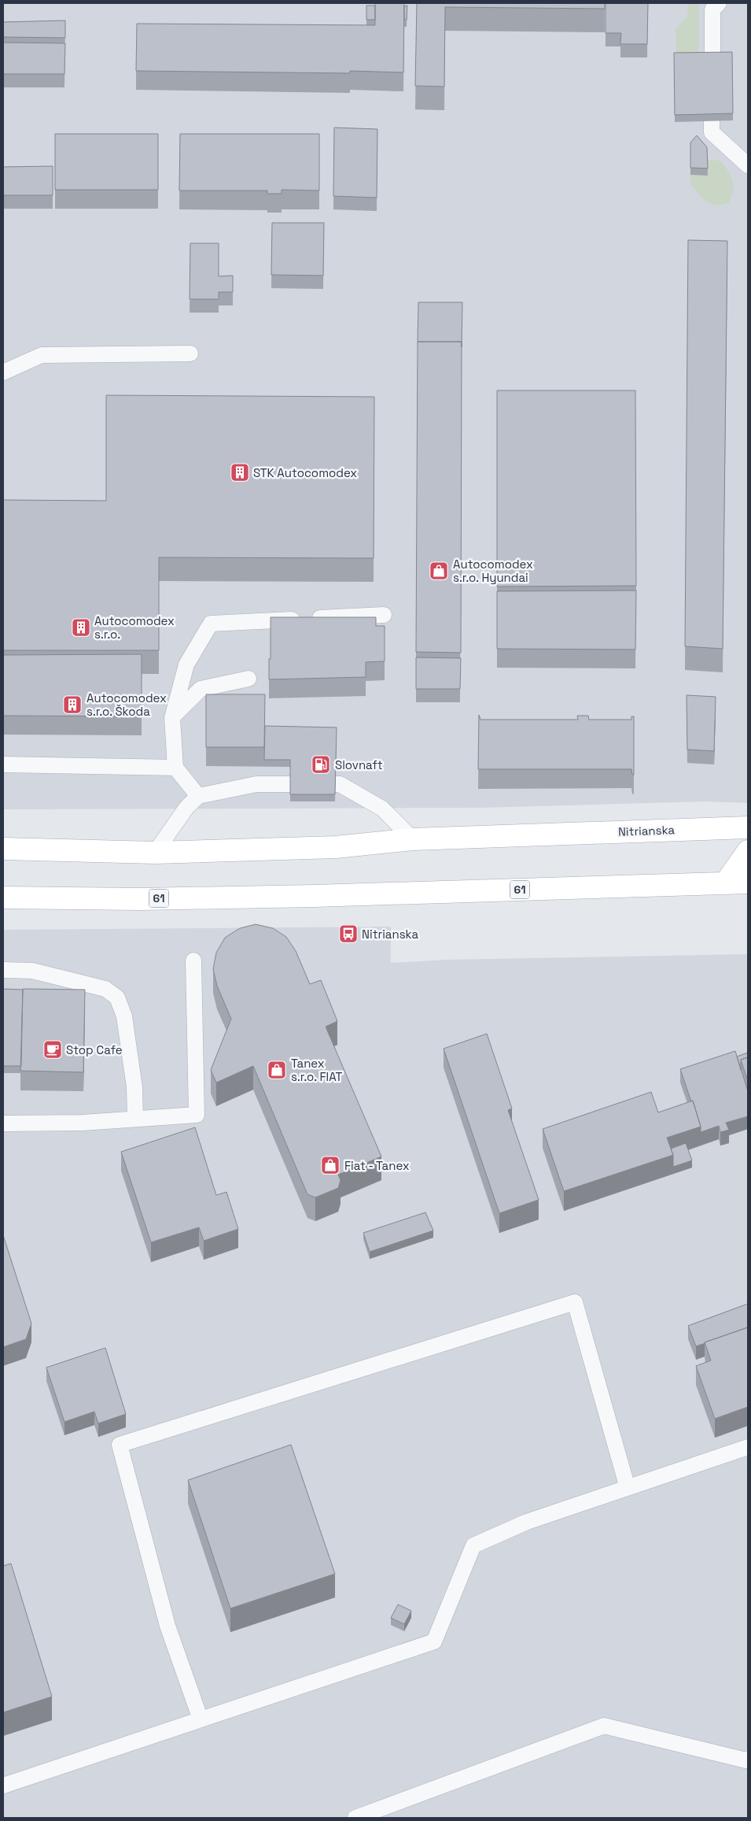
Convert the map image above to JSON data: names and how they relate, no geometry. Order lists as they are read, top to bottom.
{
  "streets": {
    "main road": ["Nitrianska", "61"]
  },
  "places": {
    "building": ["STK Autocomodex", "Autocomodex s.r.o.", "Autocomodex s.r.o. Škoda"],
    "shop": ["Autocomodex s.r.o. Hyundai", "Tanex s.r.o. FIAT", "Fiat - Tanex"],
    "fuel station": ["Slovnaft"],
    "bus stop": ["Nitrianska"],
    "cafe": ["Stop Cafe"]
  }
}
